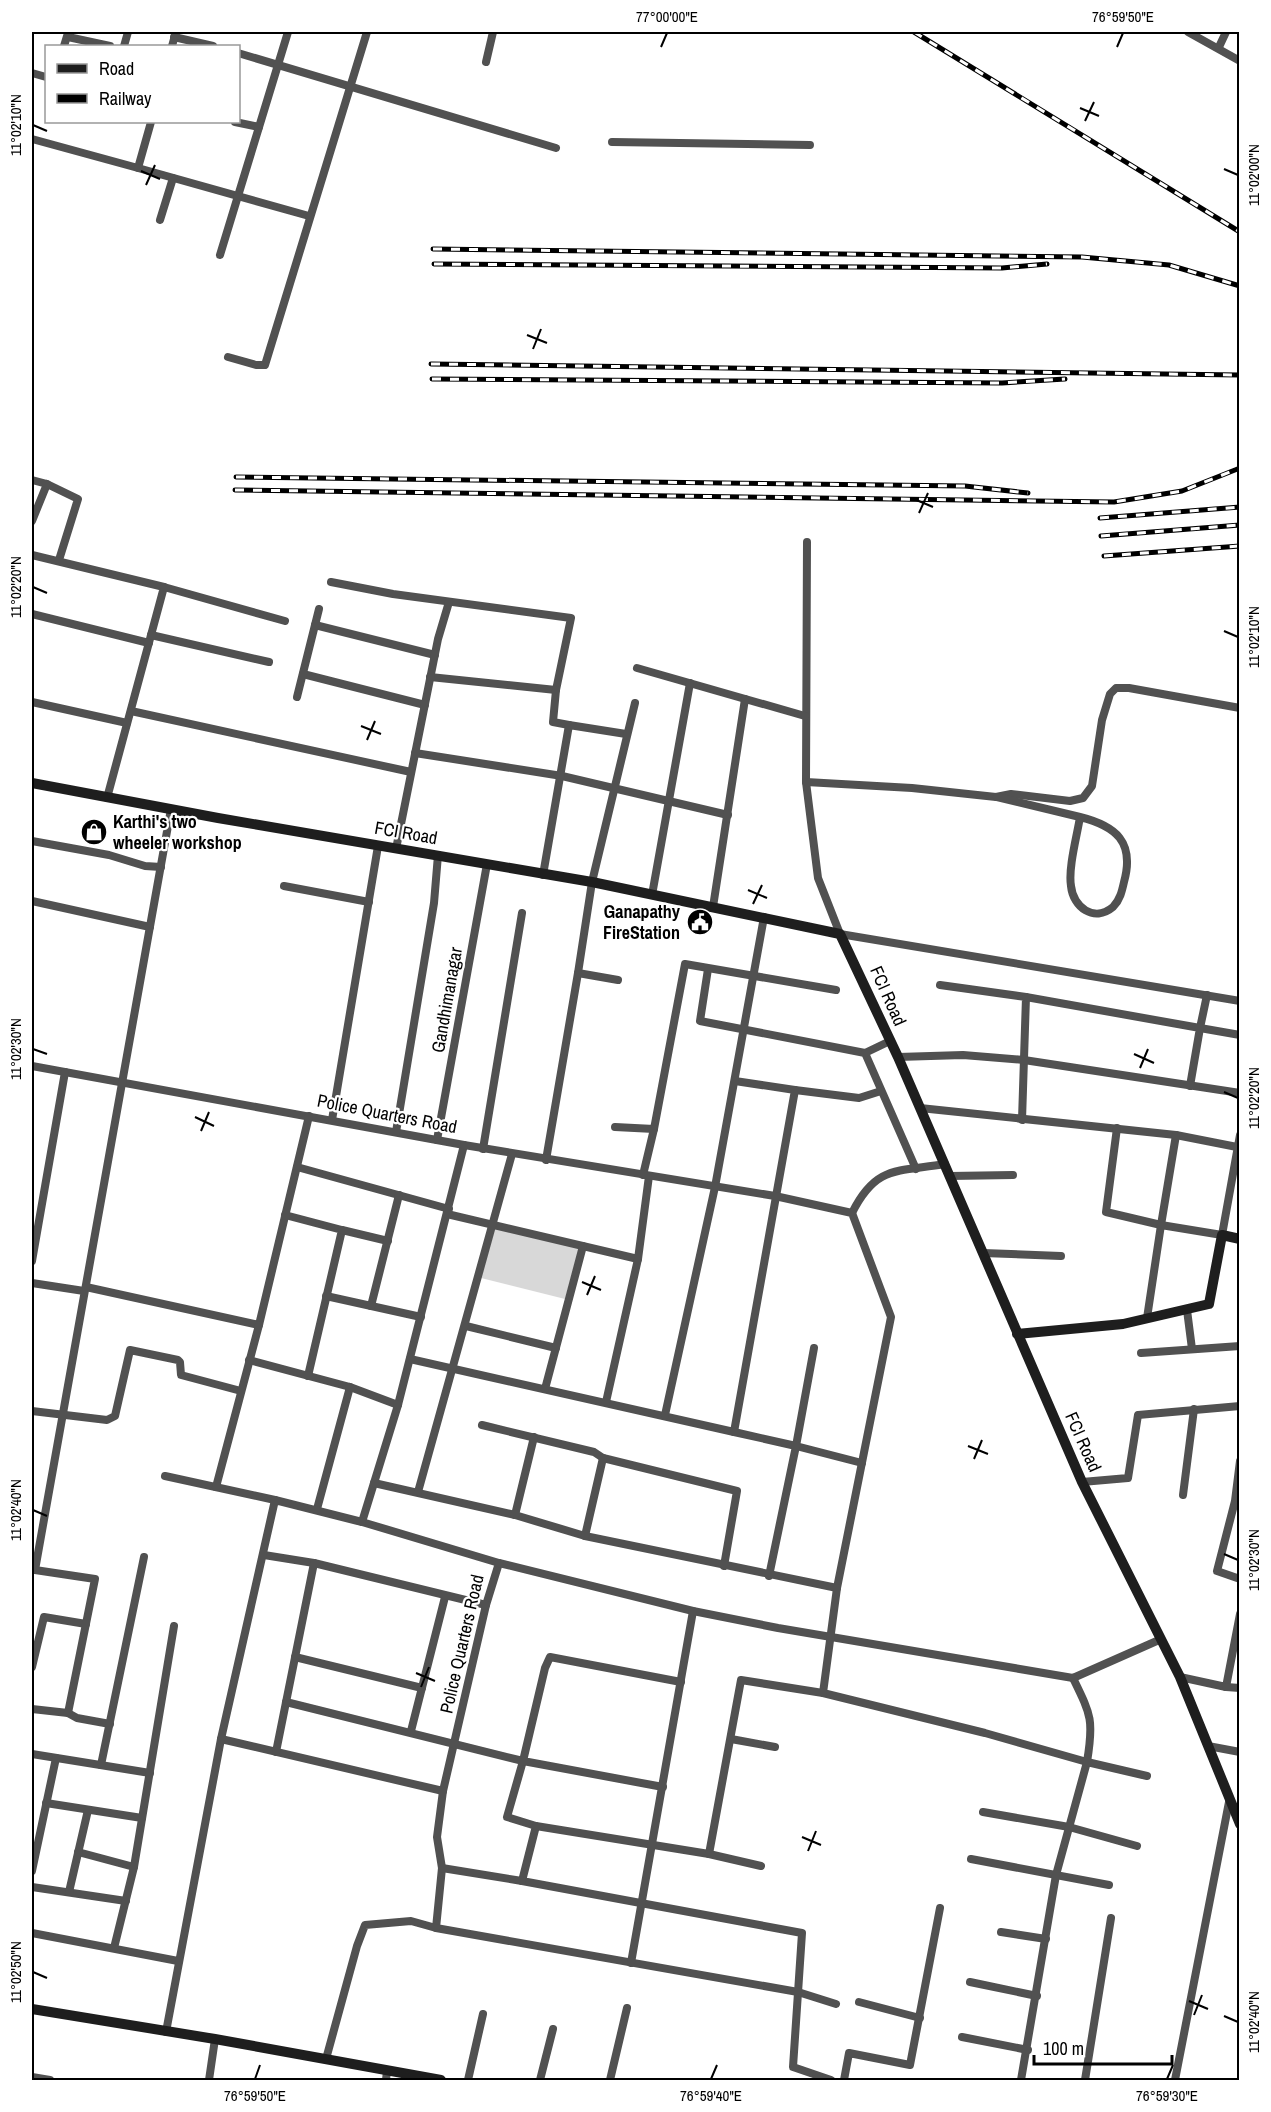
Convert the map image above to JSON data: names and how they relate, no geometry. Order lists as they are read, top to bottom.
{
  "streets": {
    "street": ["FCI Road", "Gandhimanagar", "Police Quarters Road"]
  },
  "crossings": [
    ["FCI Road", "Gandhimanagar"],
    ["Gandhimanagar", "Police Quarters Road"]
  ],
  "places": {
    "shop": ["Karthi's two wheeler workshop"],
    "public building": ["Ganapathy FireStation"]
  },
  "legend": ["Road", "Railway"],
  "scale_bar": "100 m",
  "coordinates": [
    "77°00'00\"E",
    "76°59'50\"E",
    "11°02'10\"N",
    "11°02'00\"N",
    "11°02'20\"N",
    "11°02'30\"N",
    "11°02'40\"N",
    "11°02'50\"N",
    "76°59'40\"E",
    "76°59'30\"E"
  ]
}
